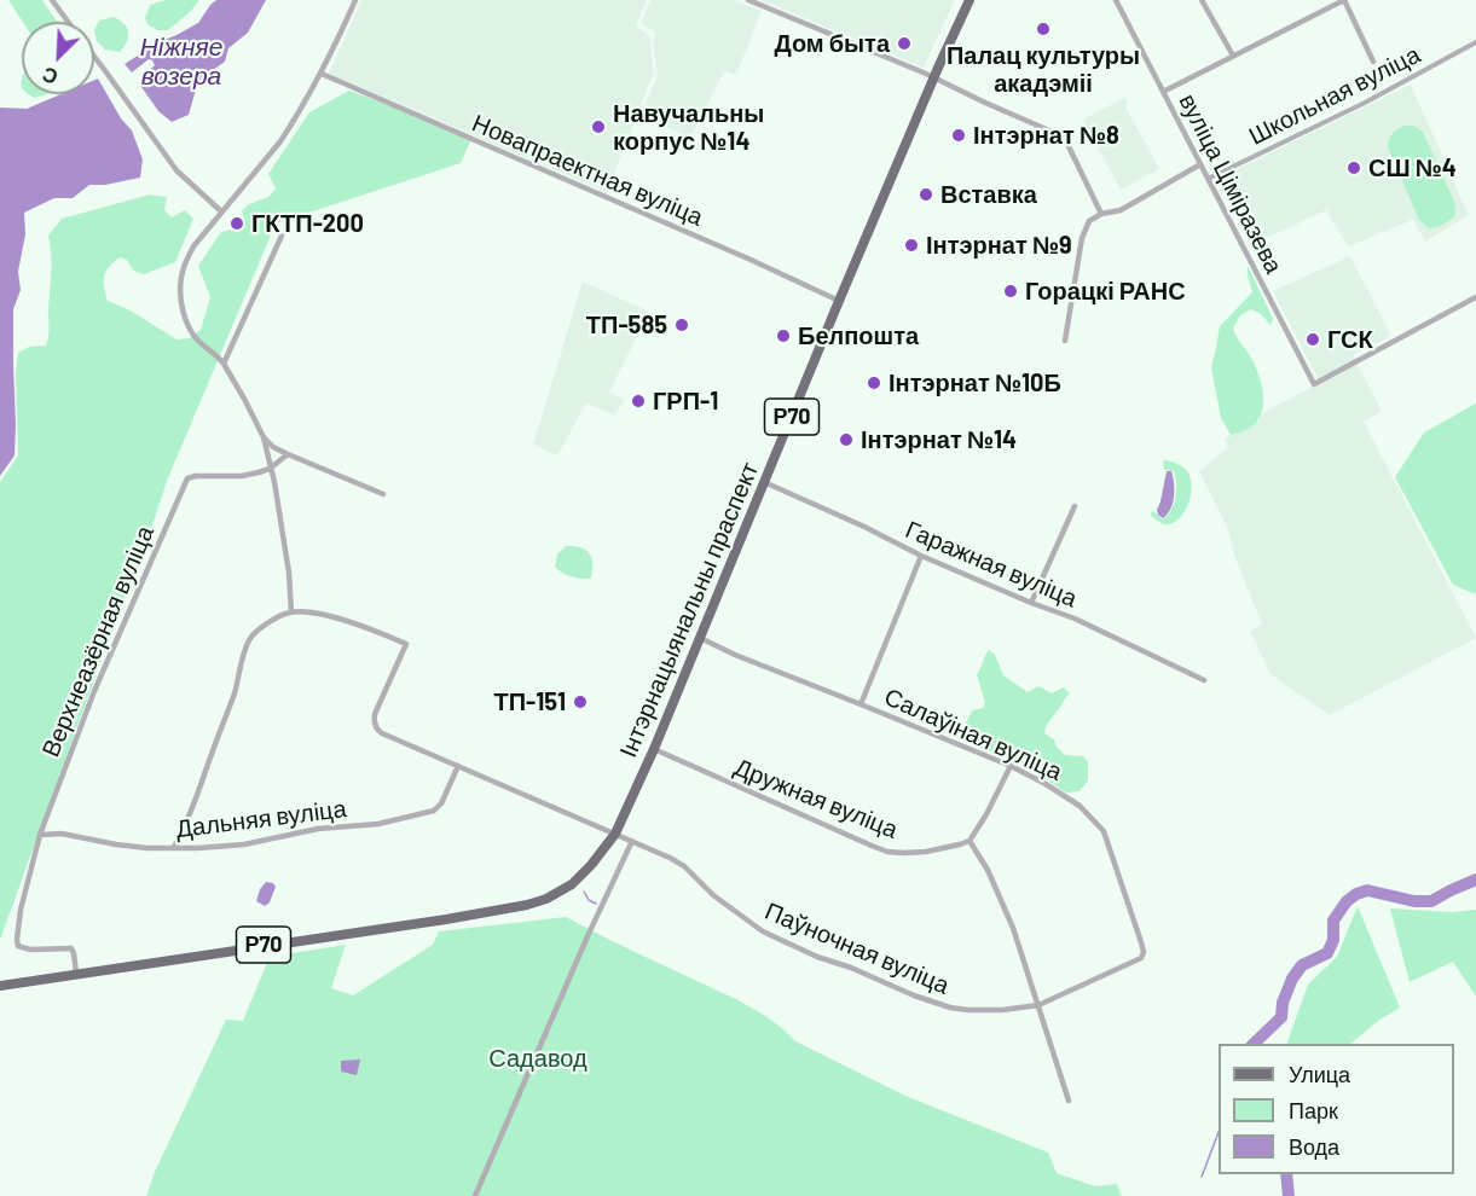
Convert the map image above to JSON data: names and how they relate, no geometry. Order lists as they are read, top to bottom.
{
  "streets": {
    "main road": ["Р70", "Інтэрнацыянальны праспект"],
    "street": [
      "Школьная вуліца",
      "Новапраектная вуліца",
      "вуліца Ціміразева",
      "Гаражная вуліца",
      "Верхнеазёрная вуліца",
      "Салаўіная вуліца",
      "Дружная вуліца",
      "Дальняя вуліца",
      "Паўночная вуліца"
    ]
  },
  "crossings": [
    ["Школьная вуліца", "вуліца Ціміразева"],
    ["Новапраектная вуліца", "Інтэрнацыянальны праспект"],
    ["Р70", "Інтэрнацыянальны праспект"],
    ["Р70", "Верхнеазёрная вуліца"],
    ["Р70", "Паўночная вуліца"],
    ["Гаражная вуліца", "Інтэрнацыянальны праспект"],
    ["Інтэрнацыянальны праспект", "Салаўіная вуліца"],
    ["Інтэрнацыянальны праспект", "Дружная вуліца"],
    ["Інтэрнацыянальны праспект", "Паўночная вуліца"],
    ["Верхнеазёрная вуліца", "Дальняя вуліца"],
    ["Салаўіная вуліца", "Паўночная вуліца"]
  ],
  "water": ["Ніжняе возера"],
  "parks": ["Садавод"],
  "places": [
    "Палац культуры акадэміі",
    "Дом быта",
    "Навучальны корпус №14",
    "Інтэрнат №8",
    "СШ №4",
    "Вставка",
    "ГКТП-200",
    "Інтэрнат №9",
    "Горацкі РАНС",
    "ТП-585",
    "Белпошта",
    "ГСК",
    "Інтэрнат №10Б",
    "ГРП-1",
    "Інтэрнат №14",
    "ТП-151"
  ],
  "legend": ["Улица", "Парк", "Вода"],
  "north": "bottom left"
}
